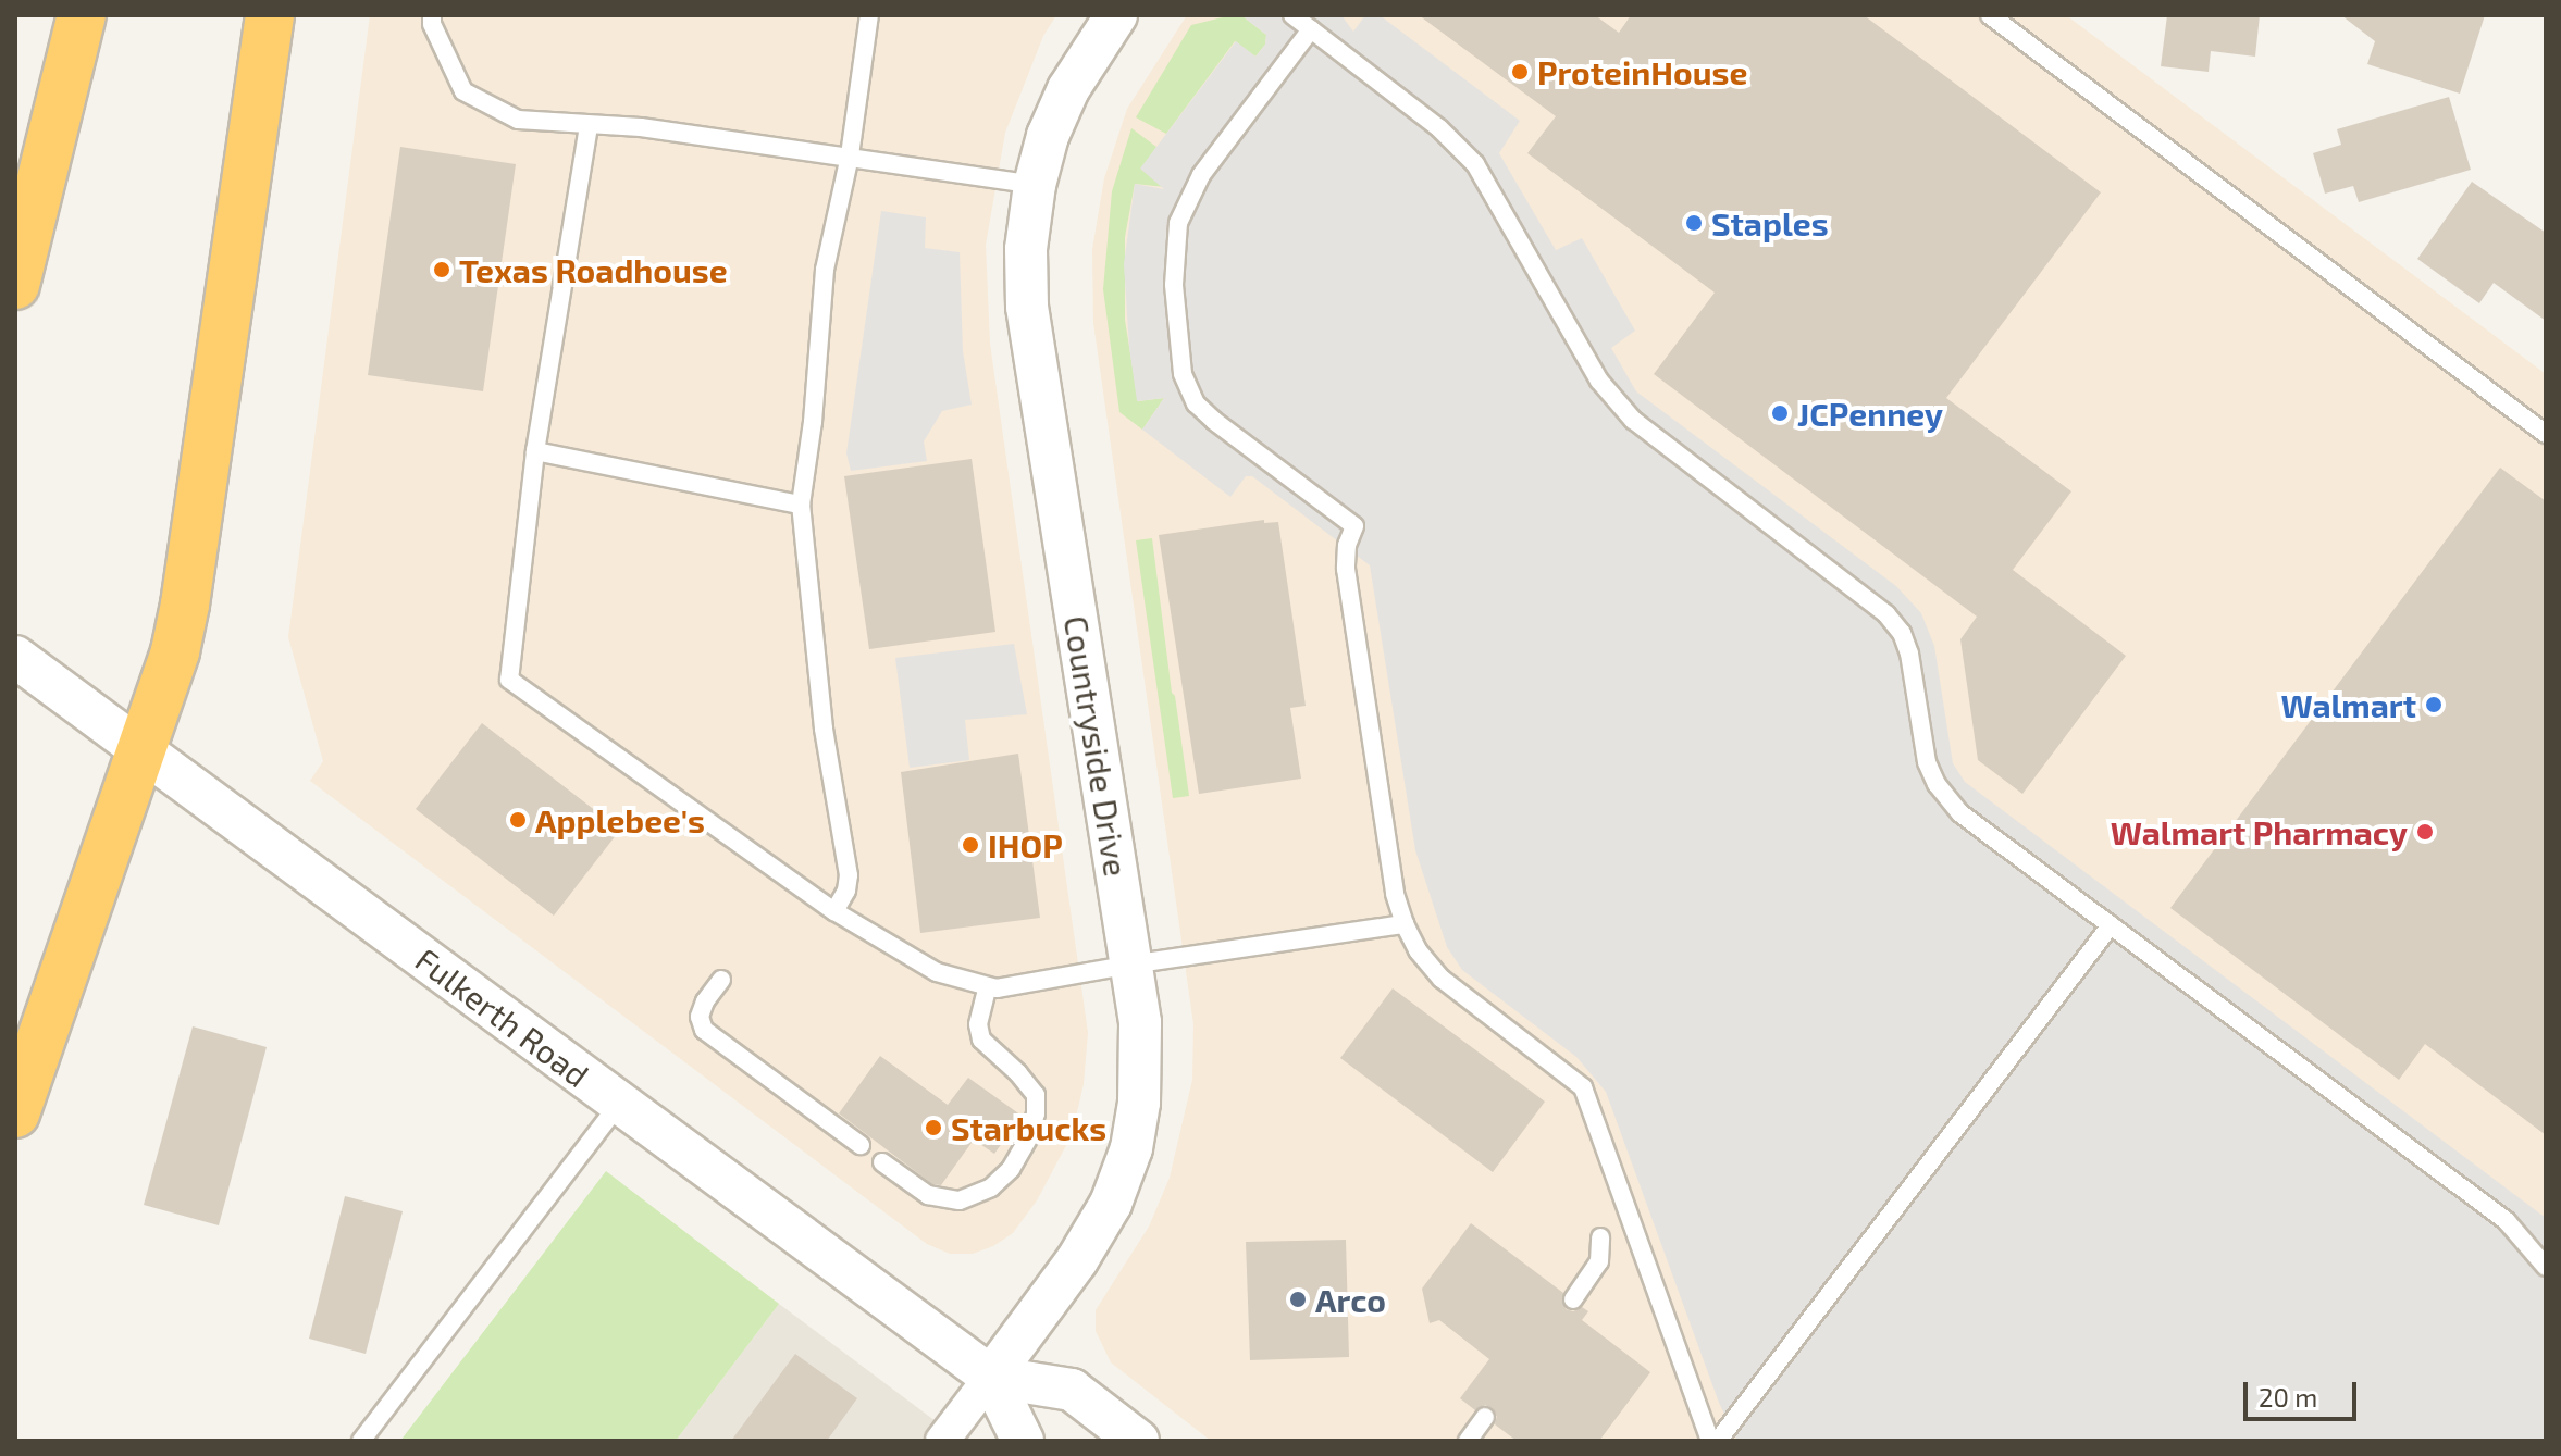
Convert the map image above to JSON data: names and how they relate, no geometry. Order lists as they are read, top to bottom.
{
  "streets": {
    "street": ["Countryside Drive", "Fulkerth Road"]
  },
  "crossings": [
    ["Countryside Drive", "Fulkerth Road"]
  ],
  "places": [
    "ProteinHouse",
    "Staples",
    "Texas Roadhouse",
    "JCPenney",
    "Walmart",
    "Applebee's",
    "Walmart Pharmacy",
    "IHOP",
    "Starbucks",
    "Arco"
  ],
  "scale_bar": "20 m"
}
